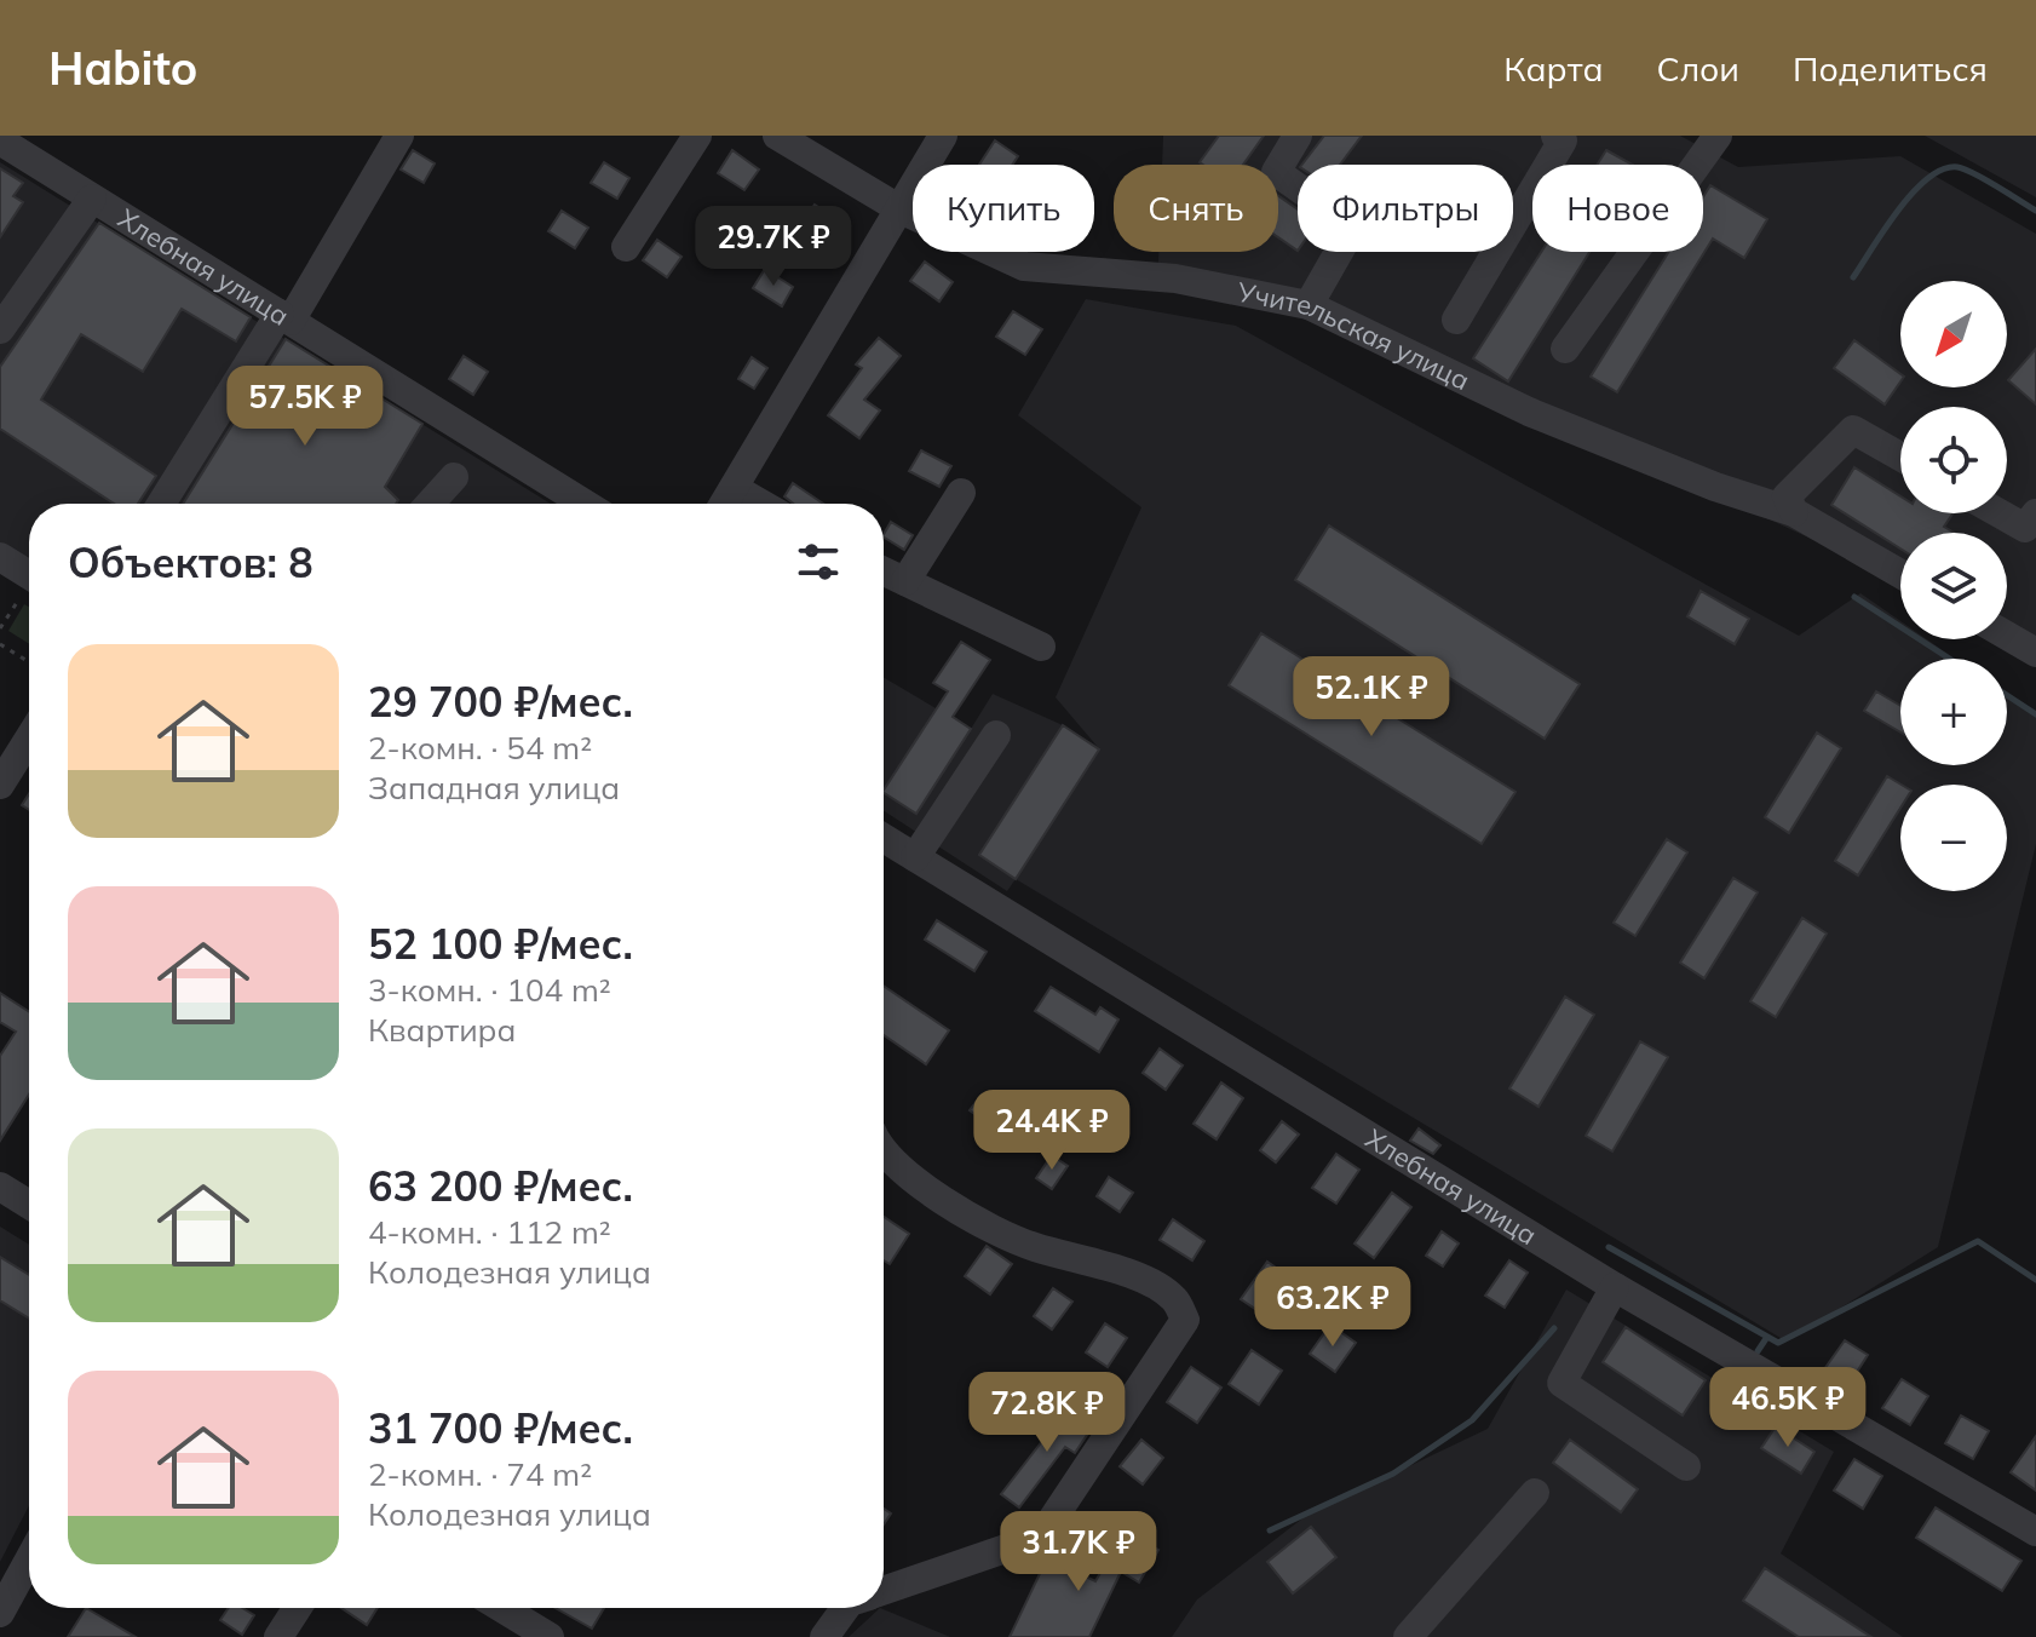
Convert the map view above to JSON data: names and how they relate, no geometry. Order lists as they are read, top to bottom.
{
  "streets": {
    "street": ["Хлебная улица", "Учительская улица"]
  },
  "north": "bottom left",
  "page": {
    "header": "Habito",
    "nav": ["Карта", "Слои", "Поделиться"],
    "chip": [
      "Купить",
      "Снять",
      "Фильтры",
      "Новое"
    ],
    "price": [
      "29.7K ₽",
      "57.5K ₽",
      "52.1K ₽",
      "24.4K ₽",
      "63.2K ₽",
      "46.5K ₽",
      "72.8K ₽",
      "31.7K ₽"
    ],
    "map_buttons": ["+", "−"],
    "heading": "Объектов: 8",
    "list": [
      {
        "name": "29 700 ₽/мес.",
        "note": "2-комн. · 54 m² · Западная улица"
      },
      {
        "name": "52 100 ₽/мес.",
        "note": "3-комн. · 104 m² · Квартира"
      },
      {
        "name": "63 200 ₽/мес.",
        "note": "4-комн. · 112 m² · Колодезная улица"
      },
      {
        "name": "31 700 ₽/мес.",
        "note": "2-комн. · 74 m² · Колодезная улица"
      }
    ]
  }
}
